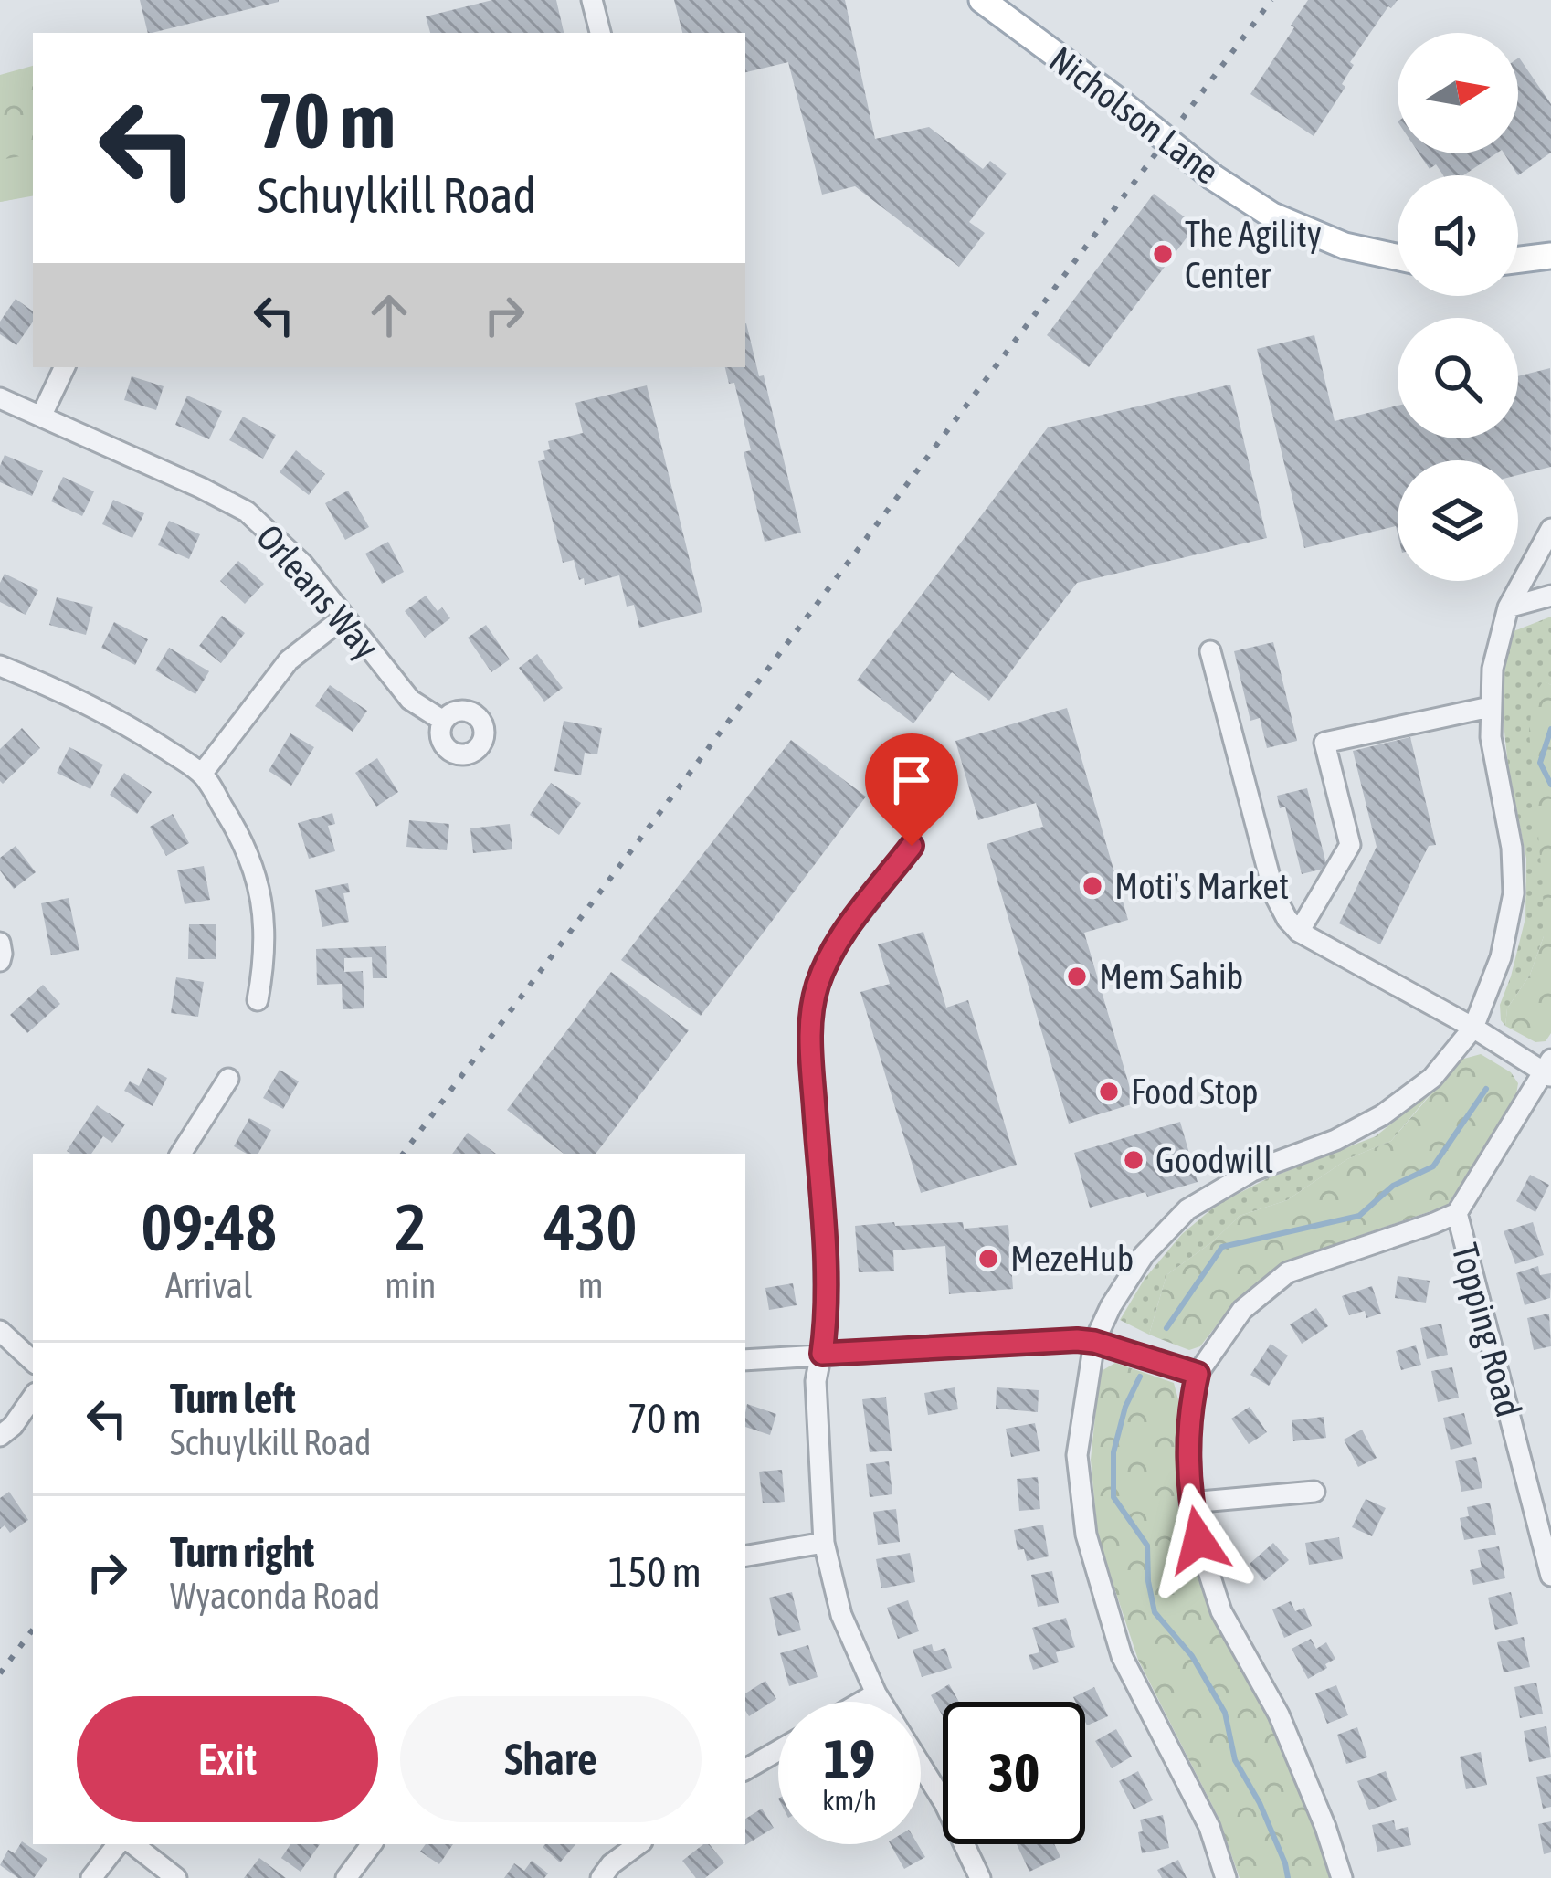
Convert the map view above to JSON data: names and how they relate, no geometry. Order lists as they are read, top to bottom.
{
  "streets": {
    "main road": ["Nicholson Lane"],
    "street": ["Orleans Way", "Topping Road"]
  },
  "places": [
    "The Agility Center",
    "Moti's Market",
    "Mem Sahib",
    "Food Stop",
    "Goodwill",
    "MezeHub"
  ],
  "north": "right",
  "page": {
    "turn": ["70 m", "Schuylkill Road"],
    "eta": [
      "09:48",
      "Arrival",
      "2",
      "min",
      "430",
      "m"
    ],
    "list": [
      {
        "name": "Turn left",
        "note": "Schuylkill Road",
        "value": "70 m"
      },
      {
        "name": "Turn right",
        "note": "Wyaconda Road",
        "value": "150 m"
      }
    ],
    "buttons": ["Exit", "Share"],
    "speed": "19 km/h",
    "limit": "30"
  }
}
